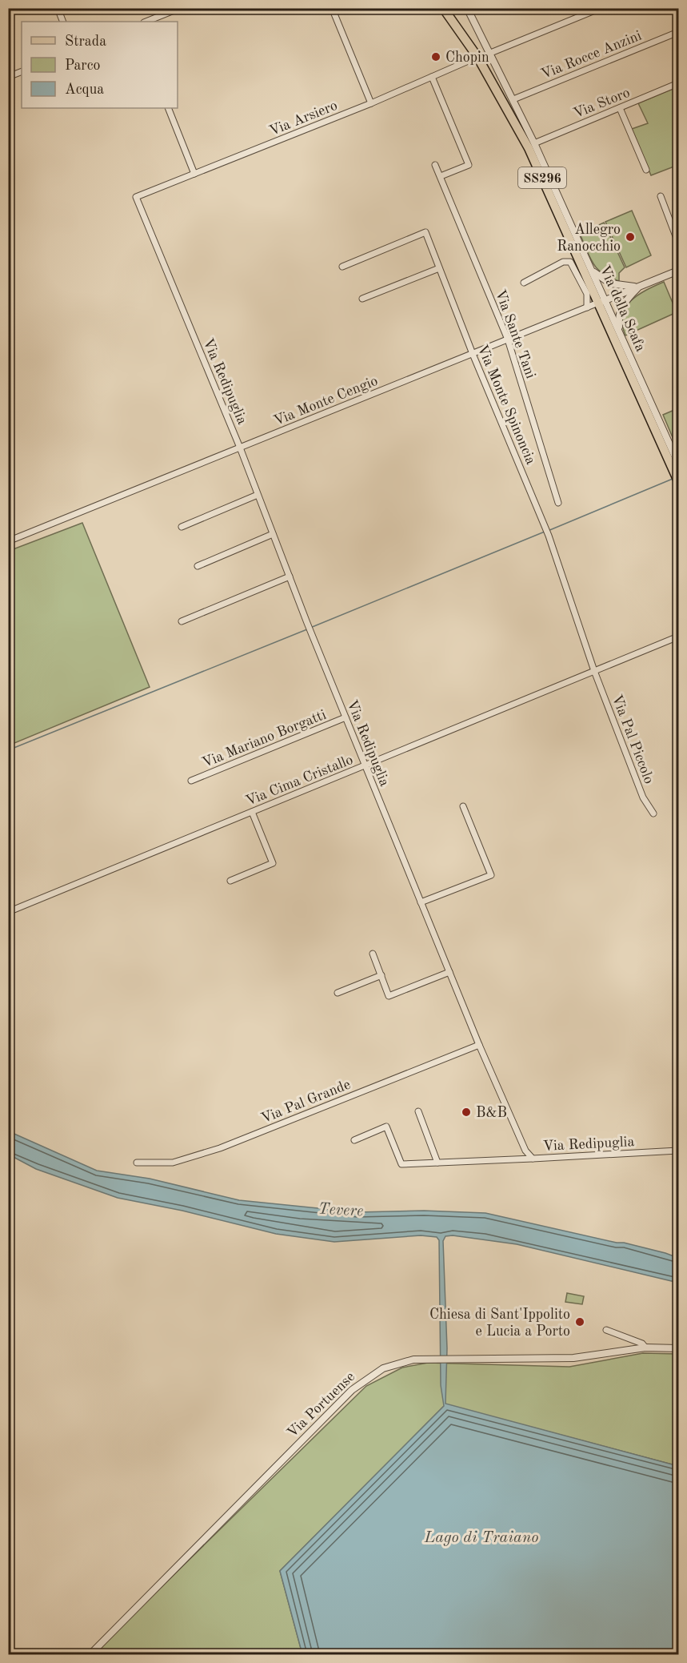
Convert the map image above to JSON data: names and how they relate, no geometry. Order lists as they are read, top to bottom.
{
  "streets": {
    "main road": ["SS296"],
    "street": [
      "Via Rocce Anzini",
      "Via Storo",
      "Via Arsiero",
      "Via della Scafa",
      "Via Sante Tani",
      "Via Redipuglia",
      "Via Monte Cengio",
      "Via Monte Spinoncia",
      "Via Mariano Borgatti",
      "Via Pal Piccolo",
      "Via Cima Cristallo",
      "Via Pal Grande",
      "Via Portuense"
    ]
  },
  "crossings": [
    ["Via Rocce Anzini", "Via della Scafa"],
    ["Via Storo", "Via della Scafa"],
    ["Via Arsiero", "SS296"],
    ["Via Arsiero", "Via Redipuglia"],
    ["SS296", "Via della Scafa"],
    ["SS296", "Via Monte Cengio"],
    ["Via della Scafa", "Via Monte Cengio"],
    ["Via Sante Tani", "Via Monte Cengio"],
    ["Via Redipuglia", "Via Monte Cengio"],
    ["Via Redipuglia", "Via Mariano Borgatti"],
    ["Via Redipuglia", "Via Cima Cristallo"],
    ["Via Redipuglia", "Via Pal Grande"],
    ["Via Monte Cengio", "Via Monte Spinoncia"],
    ["Via Monte Spinoncia", "Via Pal Piccolo"],
    ["Via Monte Spinoncia", "Via Cima Cristallo"],
    ["Via Pal Piccolo", "Via Cima Cristallo"]
  ],
  "water": ["Tevere", "Lago di Traiano"],
  "places": [
    "Chopin",
    "Allegro Ranocchio",
    "B&B",
    "Chiesa di Sant'Ippolito e Lucia a Porto"
  ],
  "legend": ["Strada", "Parco", "Acqua"]
}
